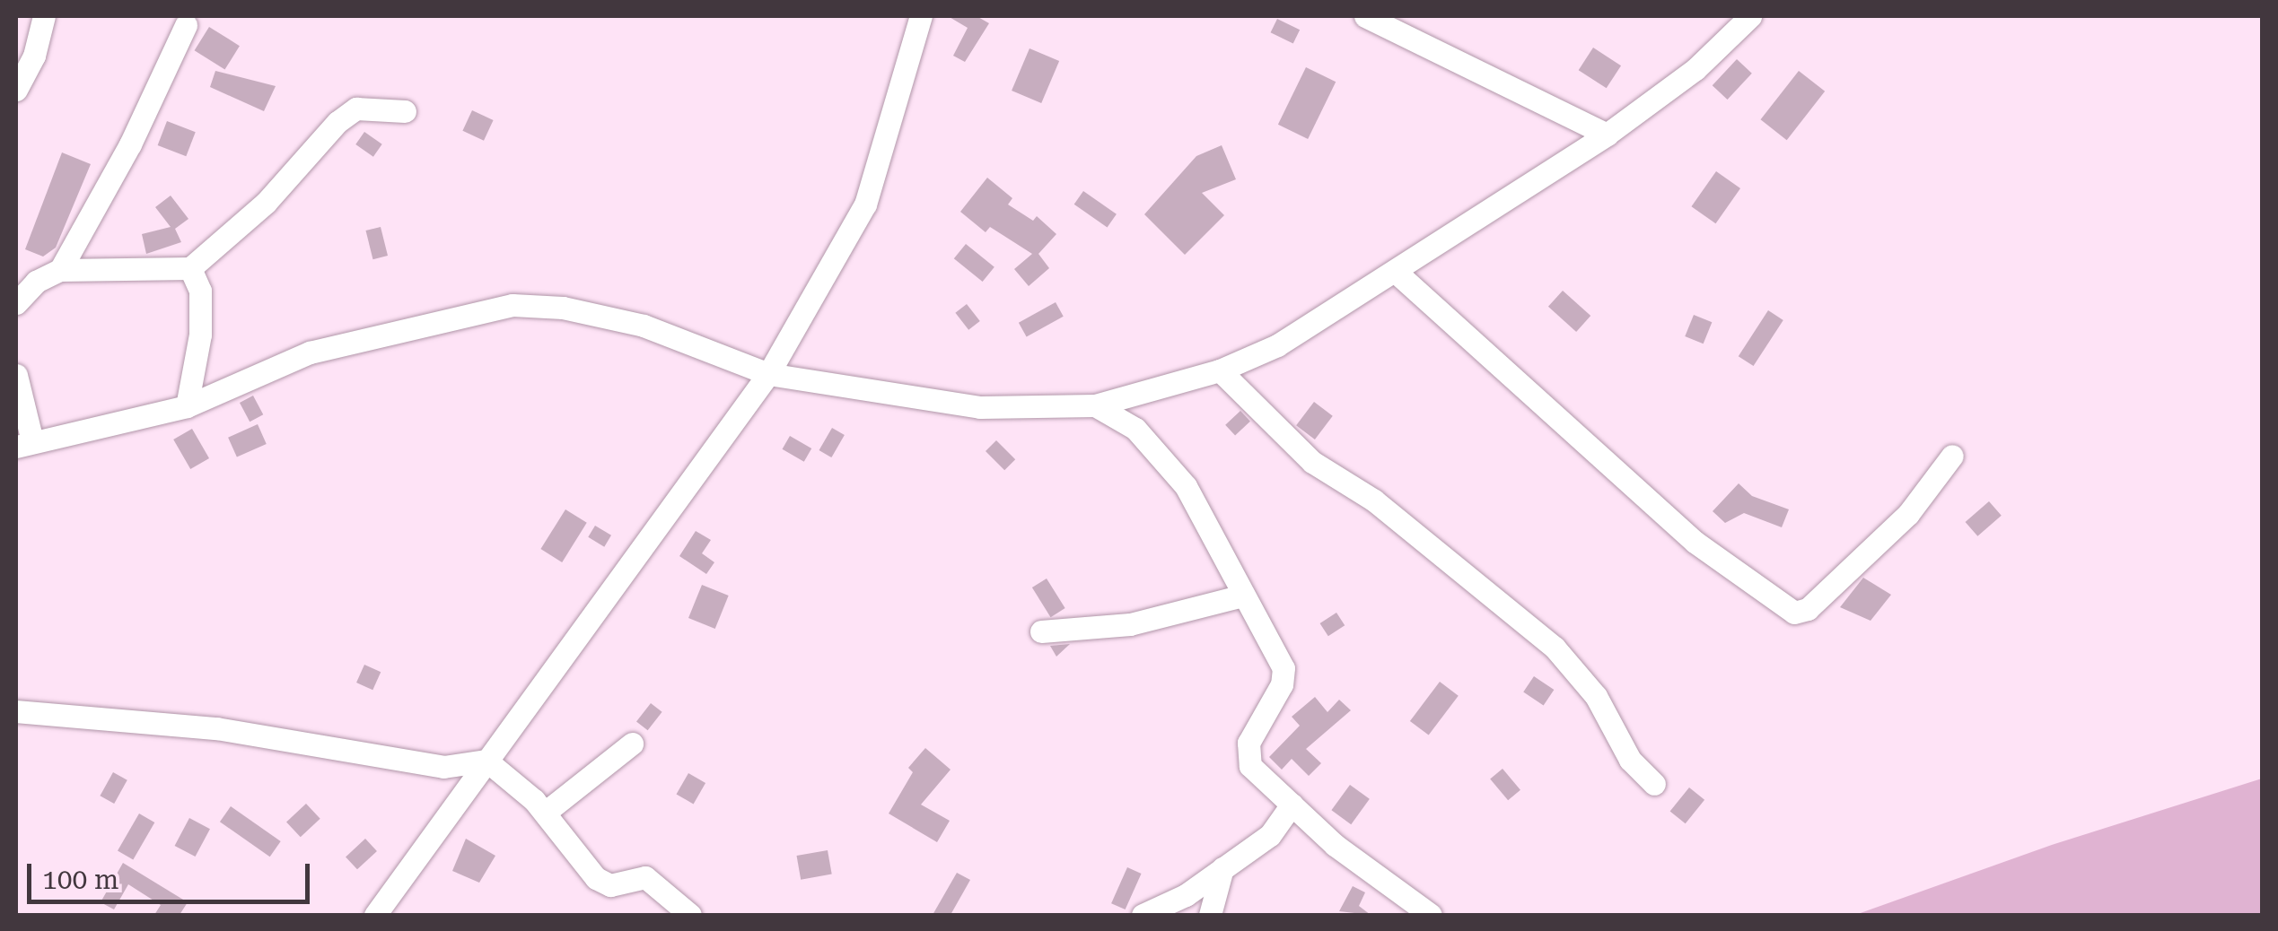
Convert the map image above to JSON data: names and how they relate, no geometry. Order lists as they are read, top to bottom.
{
  "scale_bar": "100 m"
}
